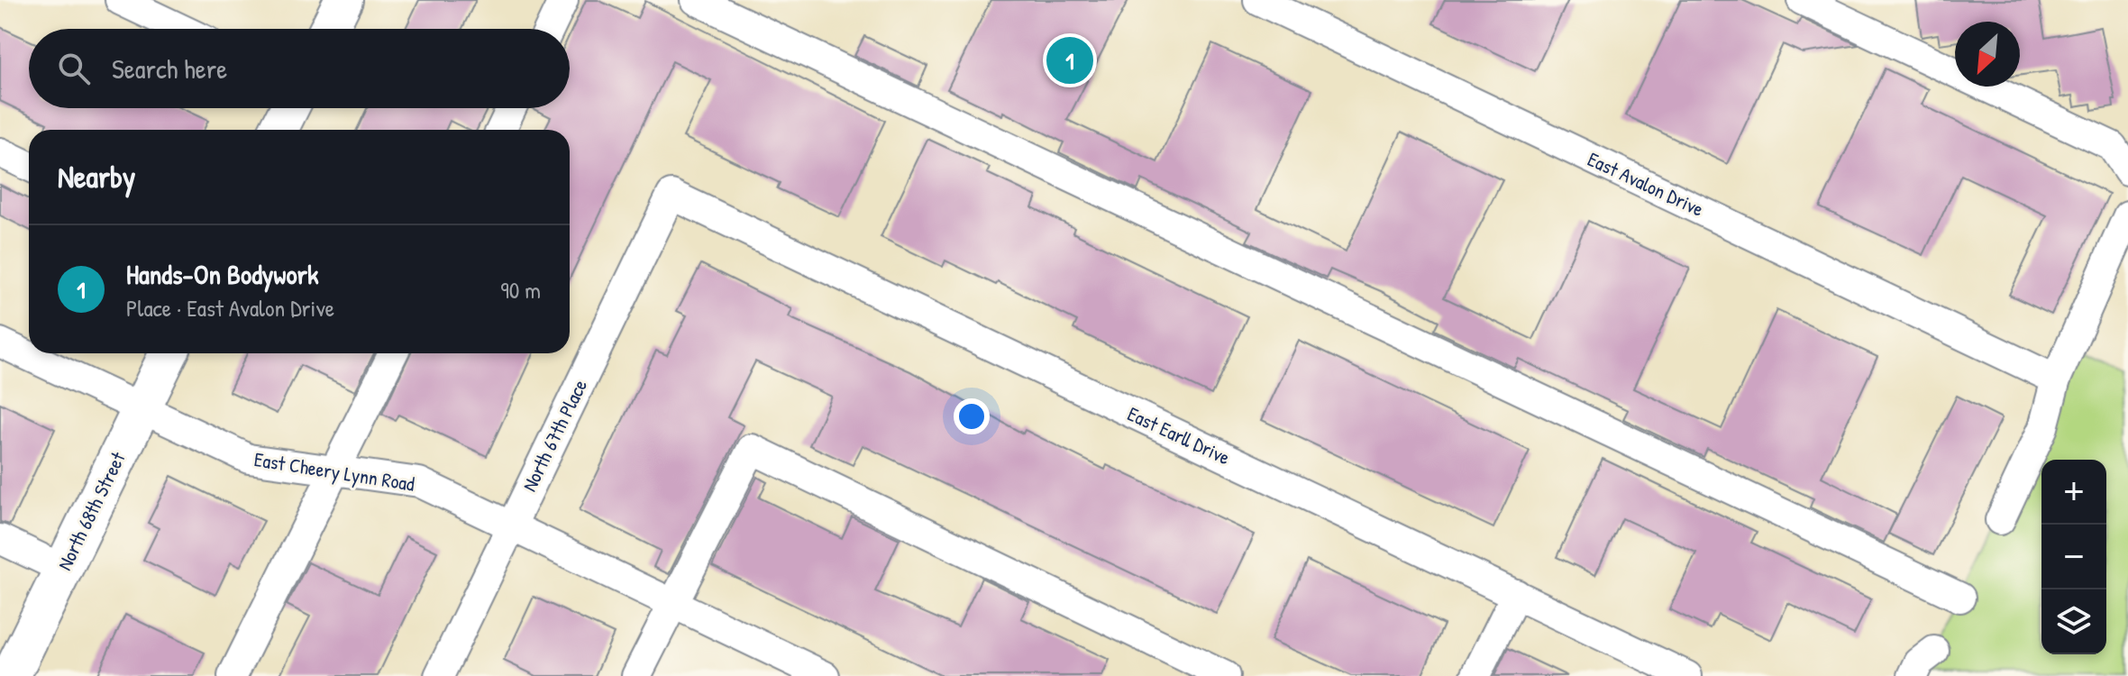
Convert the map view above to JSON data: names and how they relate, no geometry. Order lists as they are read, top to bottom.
{
  "streets": {
    "main road": ["North 68th Street"],
    "street": [
      "East Avalon Drive",
      "North 67th Place",
      "East Earll Drive",
      "East Cheery Lynn Road"
    ]
  },
  "crossings": [
    ["North 67th Place", "East Earll Drive"],
    ["North 67th Place", "East Cheery Lynn Road"],
    ["East Cheery Lynn Road", "North 68th Street"]
  ],
  "north": "bottom left",
  "page": {
    "search": "Search here",
    "pins": "1",
    "heading": "Nearby",
    "list": [
      {
        "mark": "1",
        "name": "Hands-On Bodywork",
        "note": "Place · East Avalon Drive",
        "value": "90 m"
      }
    ],
    "map_buttons": ["+", "−"]
  }
}
